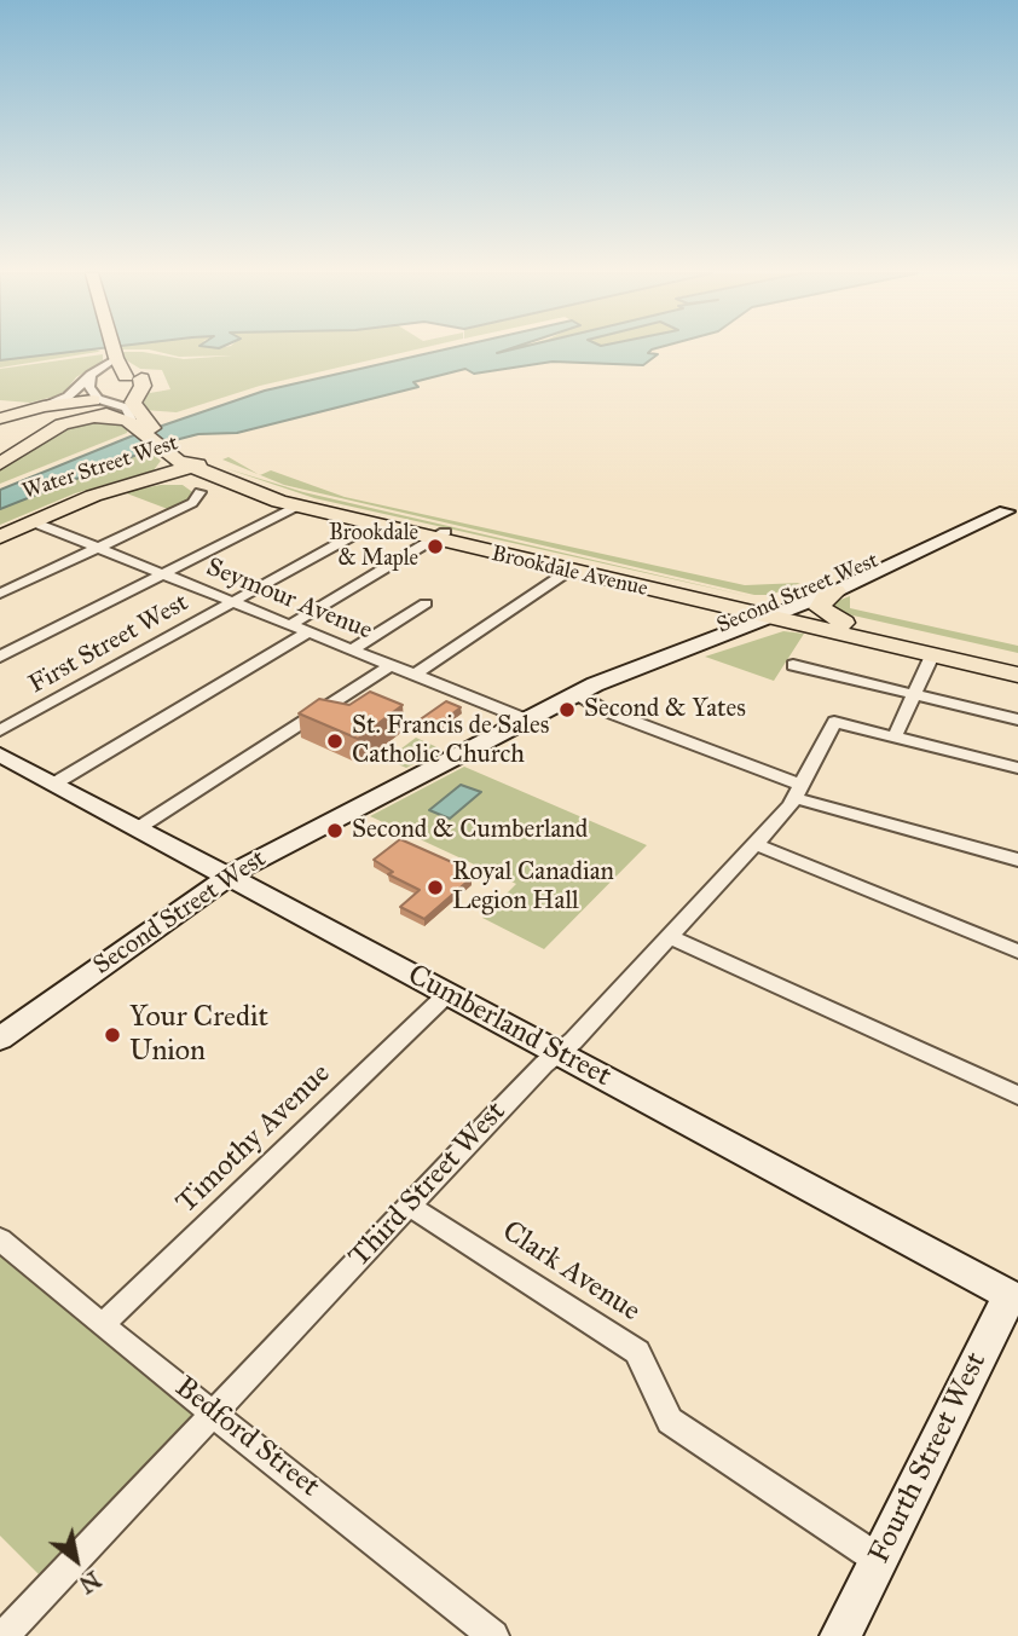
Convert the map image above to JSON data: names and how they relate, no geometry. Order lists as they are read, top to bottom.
{
  "streets": {
    "main road": [
      "Water Street West",
      "Brookdale Avenue",
      "Second Street West",
      "Cumberland Street",
      "Fourth Street West"
    ],
    "street": [
      "Seymour Avenue",
      "First Street West",
      "Timothy Avenue",
      "Third Street West",
      "Clark Avenue",
      "Bedford Street"
    ]
  },
  "crossings": [
    ["Water Street West", "Brookdale Avenue"],
    ["Water Street West", "Seymour Avenue"],
    ["Brookdale Avenue", "Second Street West"],
    ["Brookdale Avenue", "First Street West"],
    ["Second Street West", "Seymour Avenue"],
    ["Second Street West", "Cumberland Street"],
    ["Seymour Avenue", "First Street West"],
    ["Cumberland Street", "Timothy Avenue"],
    ["Cumberland Street", "Third Street West"],
    ["Cumberland Street", "Fourth Street West"],
    ["Timothy Avenue", "Bedford Street"],
    ["Third Street West", "Clark Avenue"],
    ["Third Street West", "Bedford Street"],
    ["Clark Avenue", "Fourth Street West"]
  ],
  "places": [
    "Brookdale & Maple",
    "Second & Yates",
    "St. Francis de Sales Catholic Church",
    "Second & Cumberland",
    "Royal Canadian Legion Hall",
    "Your Credit Union"
  ],
  "north": "bottom right"
}
